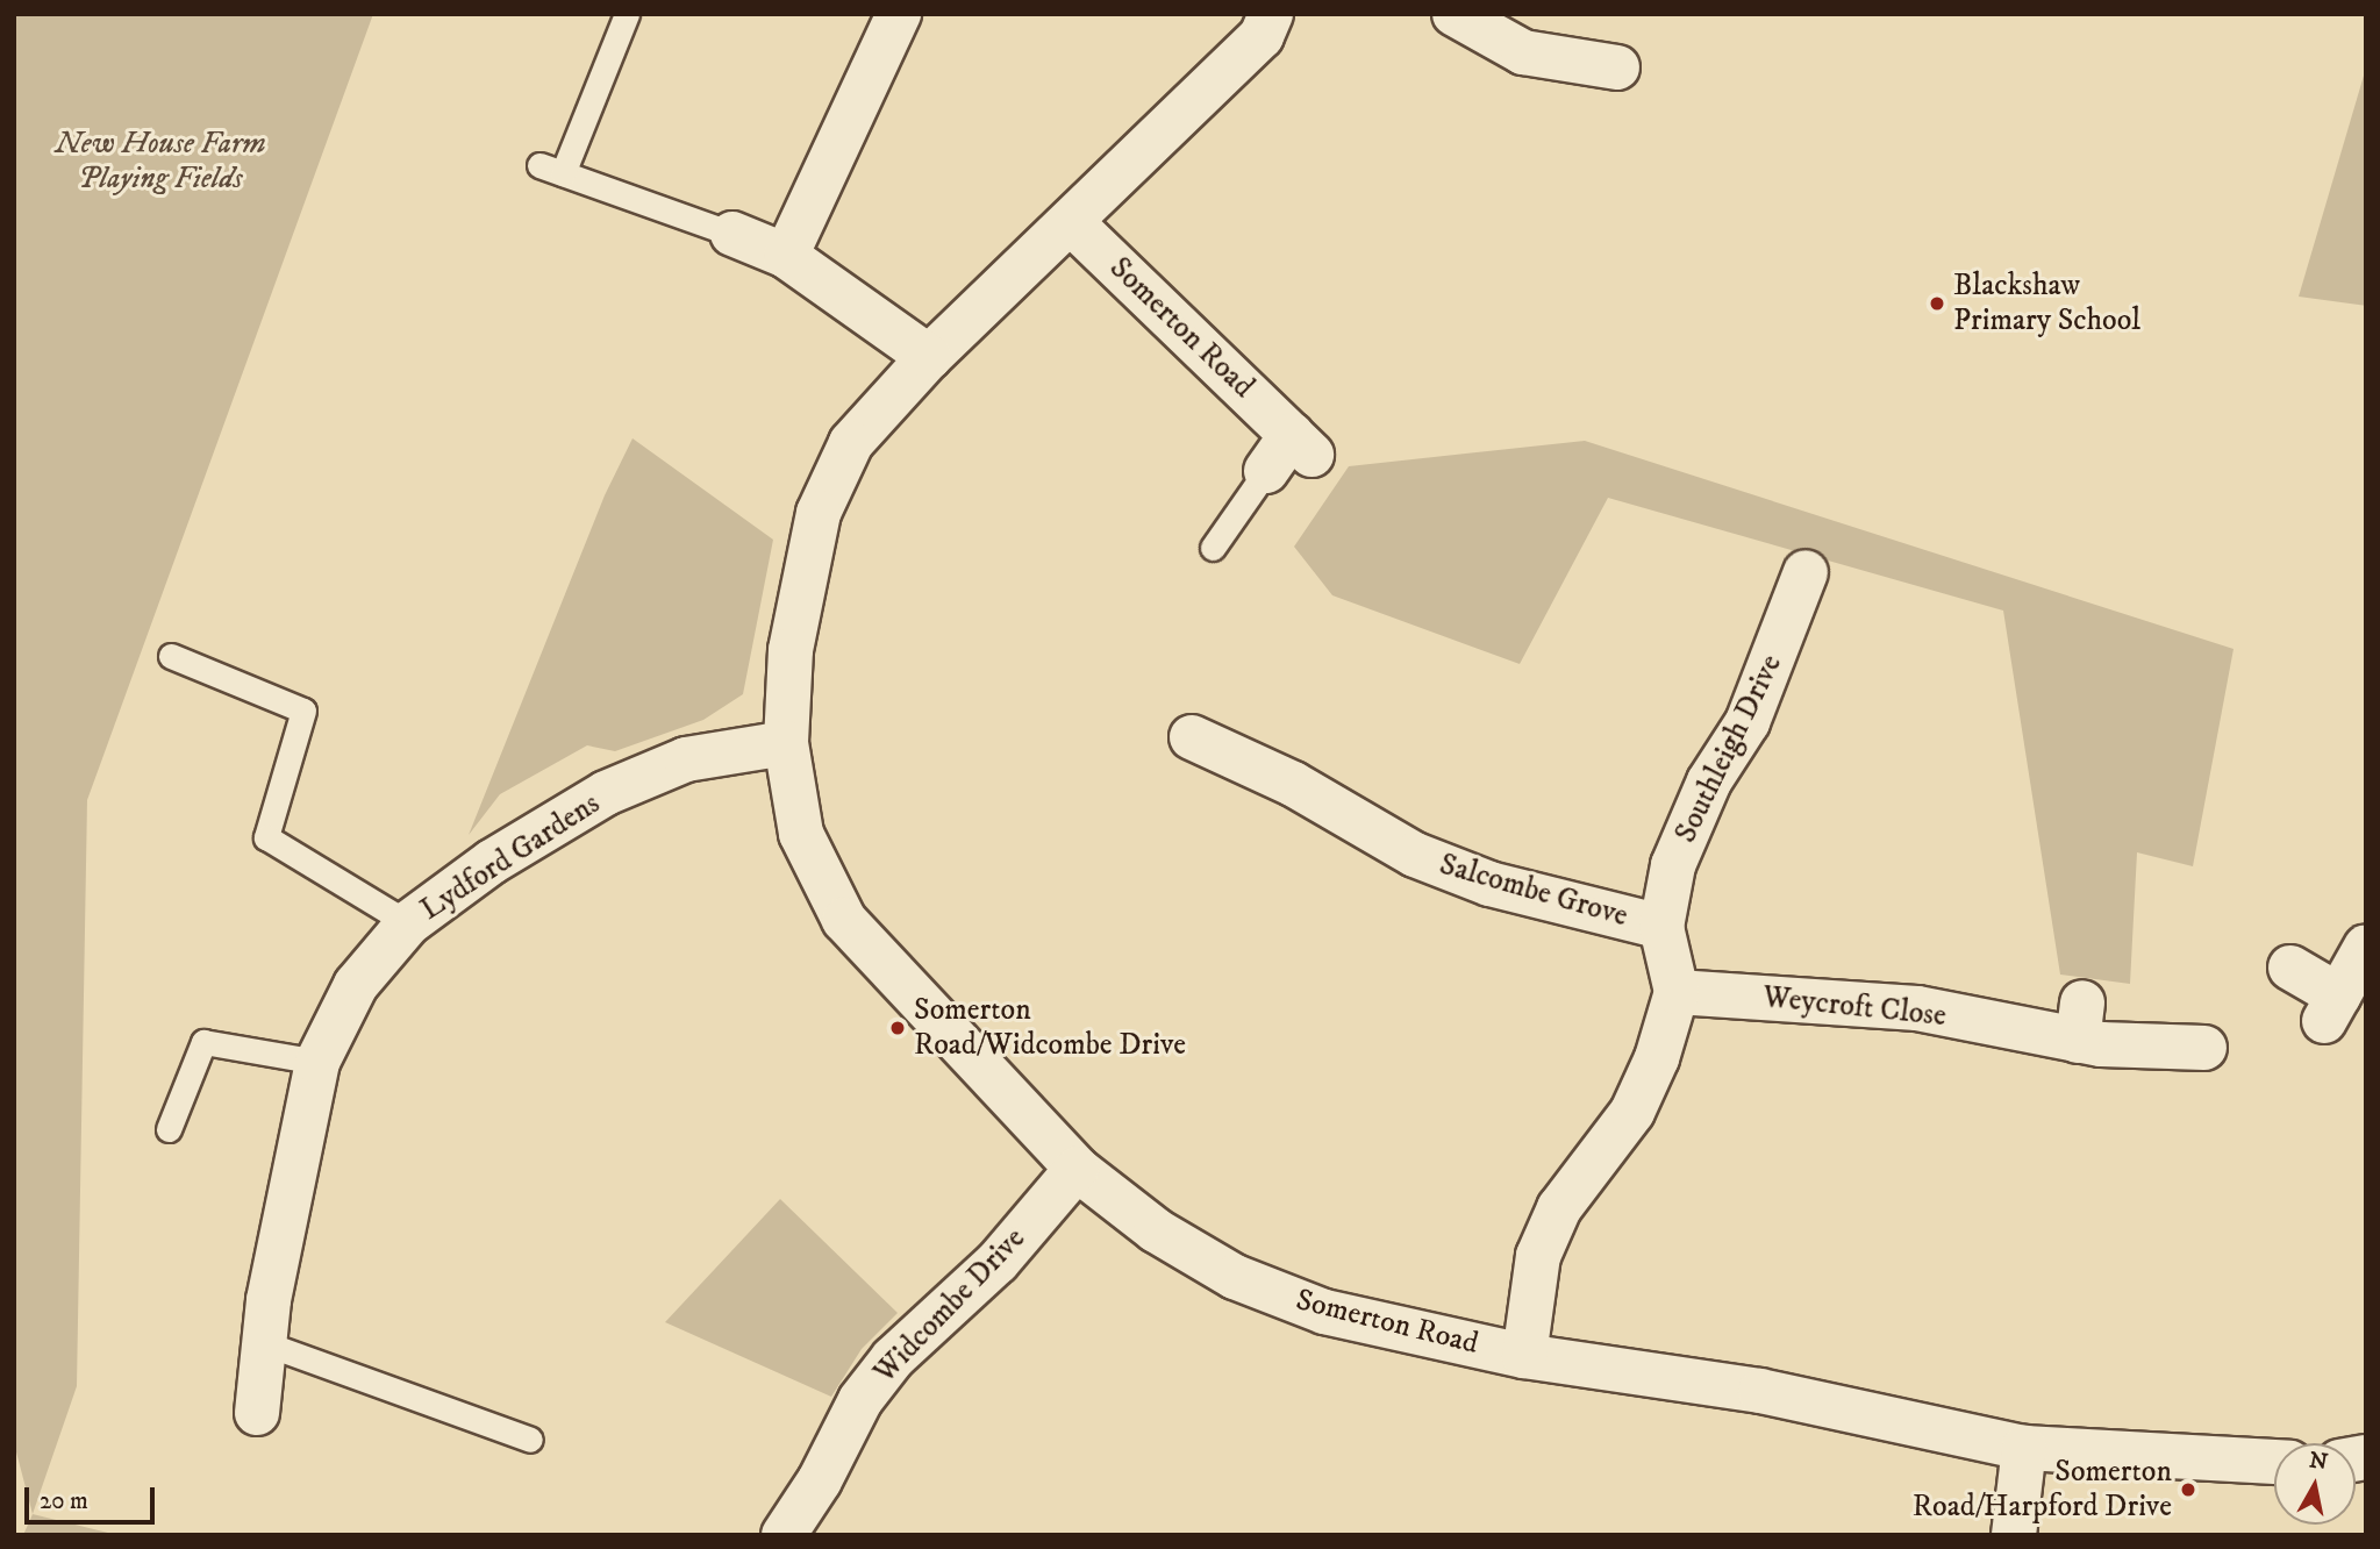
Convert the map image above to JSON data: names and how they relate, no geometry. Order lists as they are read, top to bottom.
{
  "streets": {
    "street": [
      "Somerton Road",
      "Southleigh Drive",
      "Lydford Gardens",
      "Salcombe Grove",
      "Weycroft Close",
      "Widcombe Drive"
    ]
  },
  "crossings": [
    ["Somerton Road", "Lydford Gardens"],
    ["Somerton Road", "Widcombe Drive"],
    ["Southleigh Drive", "Salcombe Grove"],
    ["Southleigh Drive", "Weycroft Close"]
  ],
  "parks": ["New House Farm Playing Fields"],
  "places": ["Blackshaw Primary School", "Somerton Road/Widcombe Drive", "Somerton Road/Harpford Drive"],
  "scale_bar": "20 m",
  "north": "top"
}
